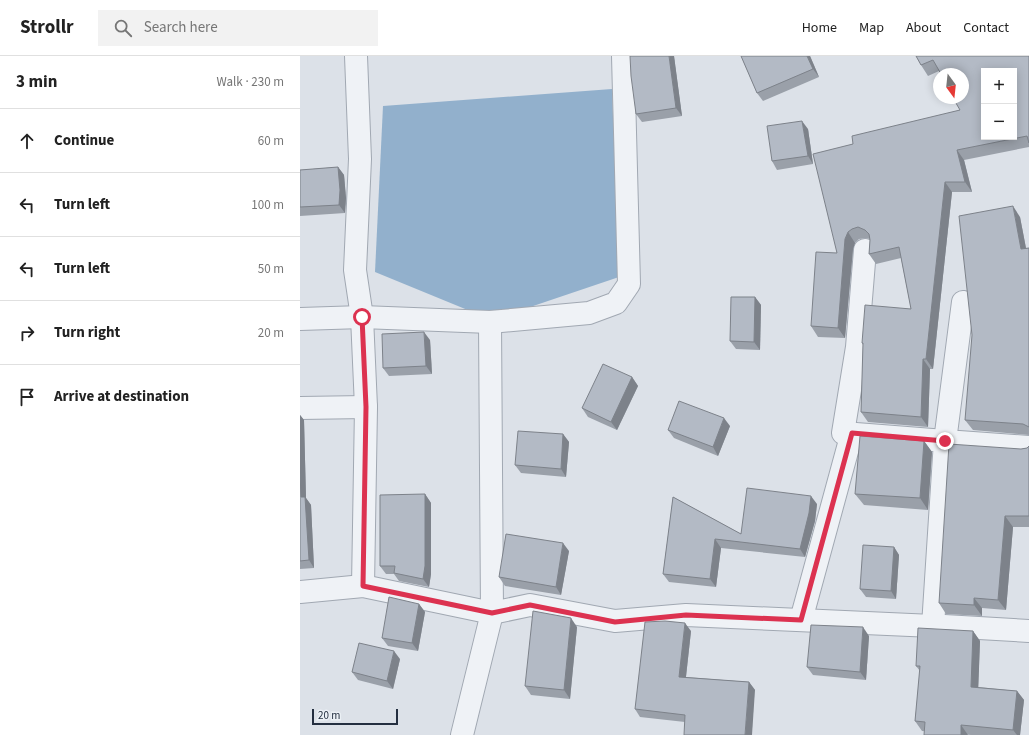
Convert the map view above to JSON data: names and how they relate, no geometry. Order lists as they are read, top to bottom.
{
  "scale_bar": "20 m",
  "north": "bottom",
  "page": {
    "header": "Strollr",
    "search": "Search here",
    "nav": [
      "Home",
      "Map",
      "About",
      "Contact"
    ],
    "heading": ["3 min", "Walk · 230 m"],
    "map_buttons": ["+", "−"],
    "list": [
      ["Continue", "60 m"],
      ["Turn left", "100 m"],
      ["Turn left", "50 m"],
      ["Turn right", "20 m"],
      "Arrive at destination"
    ],
    "scale": "20 m"
  }
}
